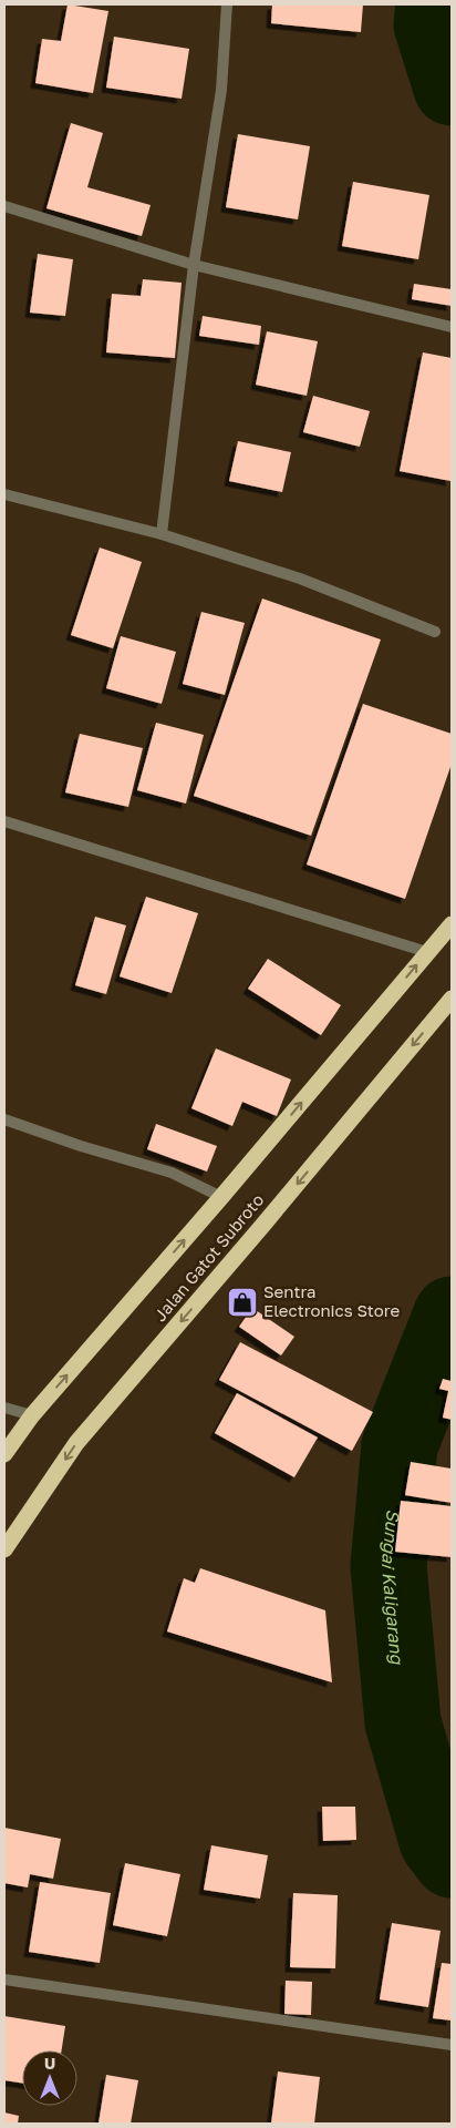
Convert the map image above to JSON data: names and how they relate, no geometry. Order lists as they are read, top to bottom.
{
  "streets": {
    "highway": ["Jalan Gatot Subroto"]
  },
  "water": ["Sungai Kaligarang"],
  "places": {
    "shop": ["Sentra Electronics Store"]
  },
  "north": "top"
}
